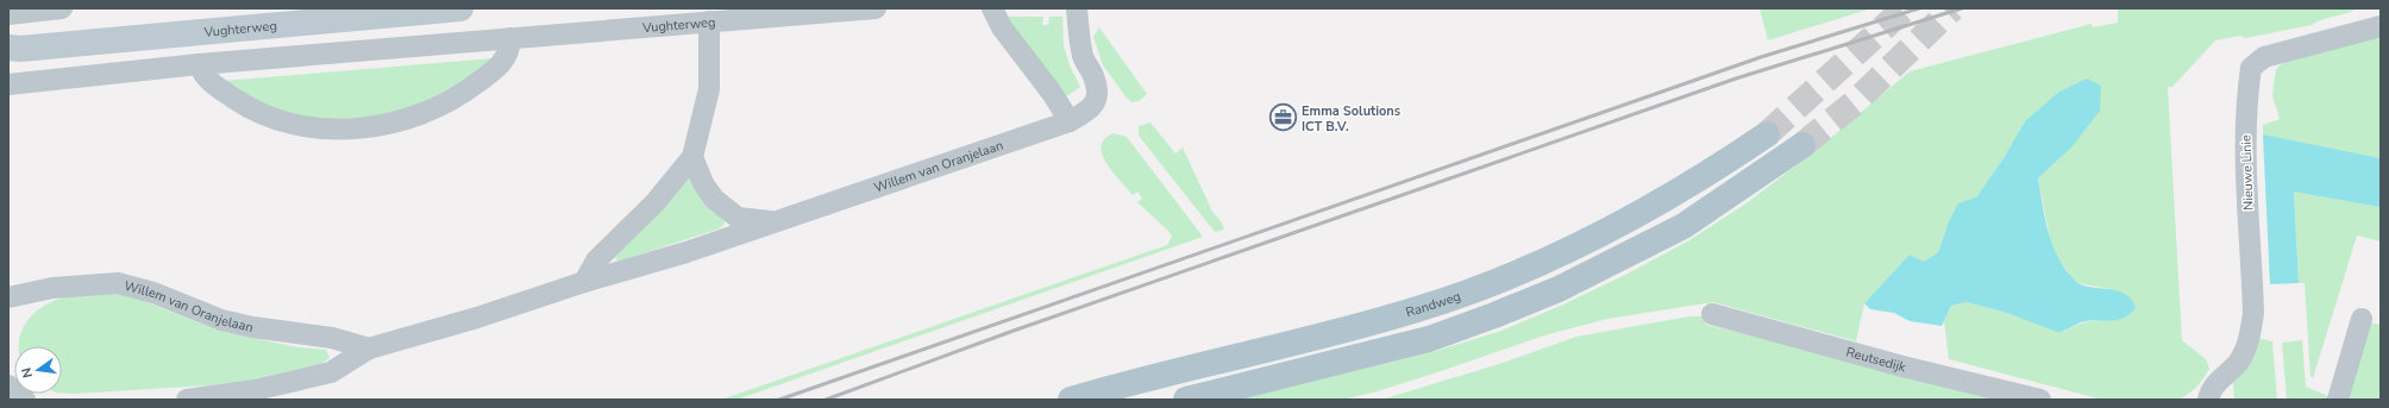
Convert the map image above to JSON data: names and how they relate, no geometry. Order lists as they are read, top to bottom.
{
  "streets": {
    "main road": ["Vughterweg", "Randweg"],
    "street": ["Willem van Oranjelaan", "Nieuwe Linie", "Reutsedijk"]
  },
  "places": {
    "office": ["Emma Solutions ICT B.V."]
  },
  "north": "left"
}
